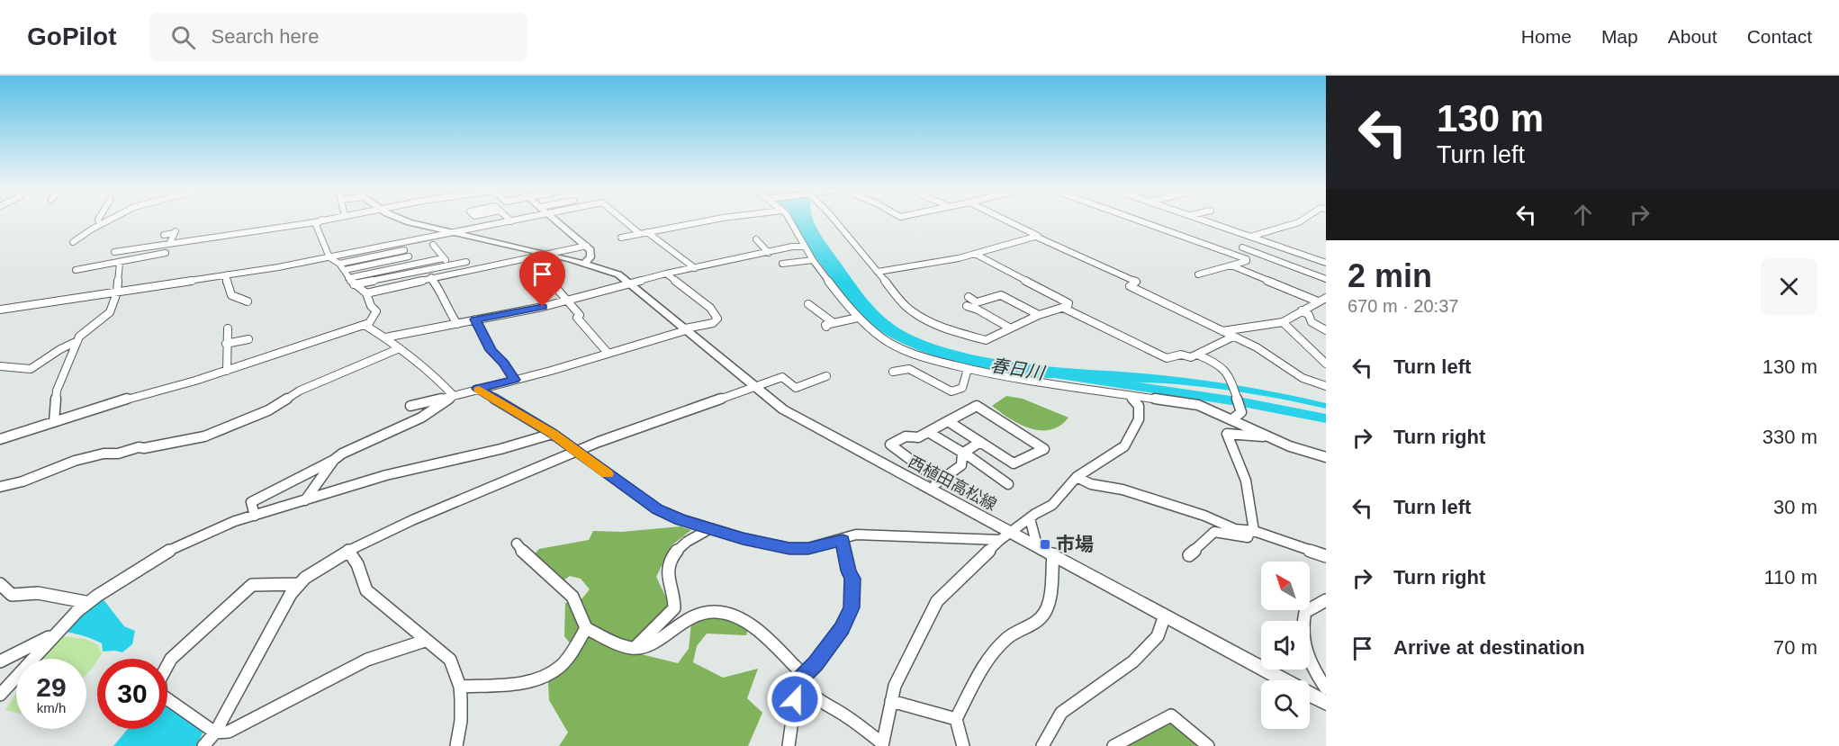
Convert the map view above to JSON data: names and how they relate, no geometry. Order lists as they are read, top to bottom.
{
  "streets": {
    "main road": ["西植田高松線"]
  },
  "water": ["春日川"],
  "places": {
    "transit": ["市場"]
  },
  "north": "top left",
  "page": {
    "header": "GoPilot",
    "search": "Search here",
    "nav": [
      "Home",
      "Map",
      "About",
      "Contact"
    ],
    "turn": ["130 m", "Turn left"],
    "heading": ["2 min", "670 m · 20:37"],
    "list": [
      {
        "name": "Turn left",
        "value": "130 m"
      },
      {
        "name": "Turn right",
        "value": "330 m"
      },
      {
        "name": "Turn left",
        "value": "30 m"
      },
      {
        "name": "Turn right",
        "value": "110 m"
      },
      {
        "name": "Arrive at destination",
        "value": "70 m"
      }
    ],
    "speed": "29 km/h",
    "limit": "30"
  }
}
